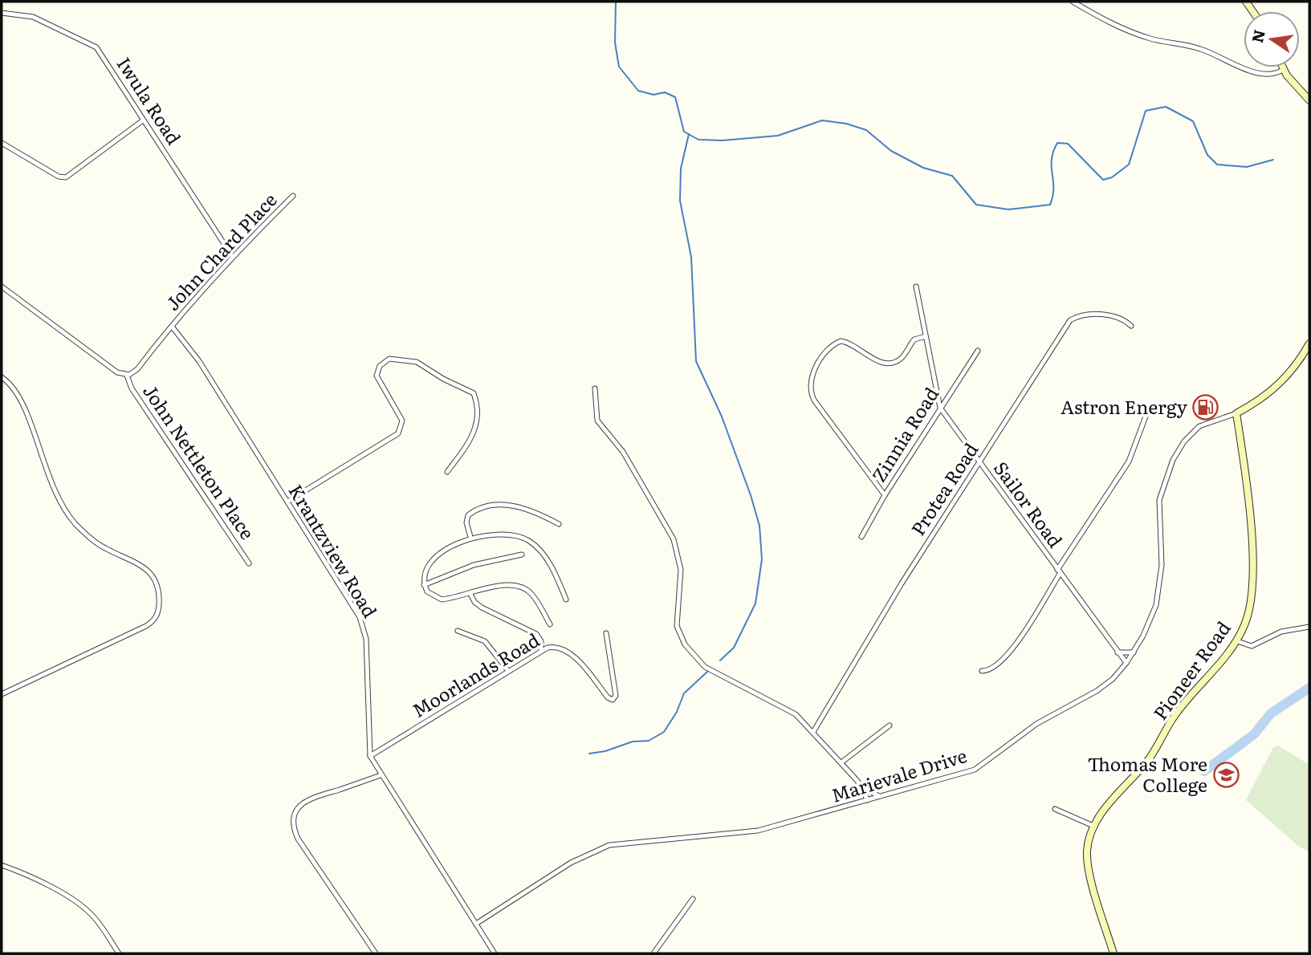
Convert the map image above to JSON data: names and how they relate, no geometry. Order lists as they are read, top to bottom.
{
  "streets": {
    "main road": ["Pioneer Road"],
    "street": [
      "Iwula Road",
      "John Chard Place",
      "Zinnia Road",
      "John Nettleton Place",
      "Protea Road",
      "Sailor Road",
      "Krantzview Road",
      "Moorlands Road",
      "Marievale Drive"
    ]
  },
  "crossings": [
    ["Iwula Road", "John Chard Place"],
    ["John Chard Place", "John Nettleton Place"],
    ["John Chard Place", "Krantzview Road"],
    ["Zinnia Road", "Sailor Road"],
    ["Protea Road", "Sailor Road"],
    ["Sailor Road", "Marievale Drive"],
    ["Krantzview Road", "Moorlands Road"],
    ["Krantzview Road", "Marievale Drive"],
    ["Pioneer Road", "Marievale Drive"]
  ],
  "places": {
    "fuel station": ["Astron Energy"],
    "school or university": ["Thomas More College"]
  },
  "north": "left"
}
